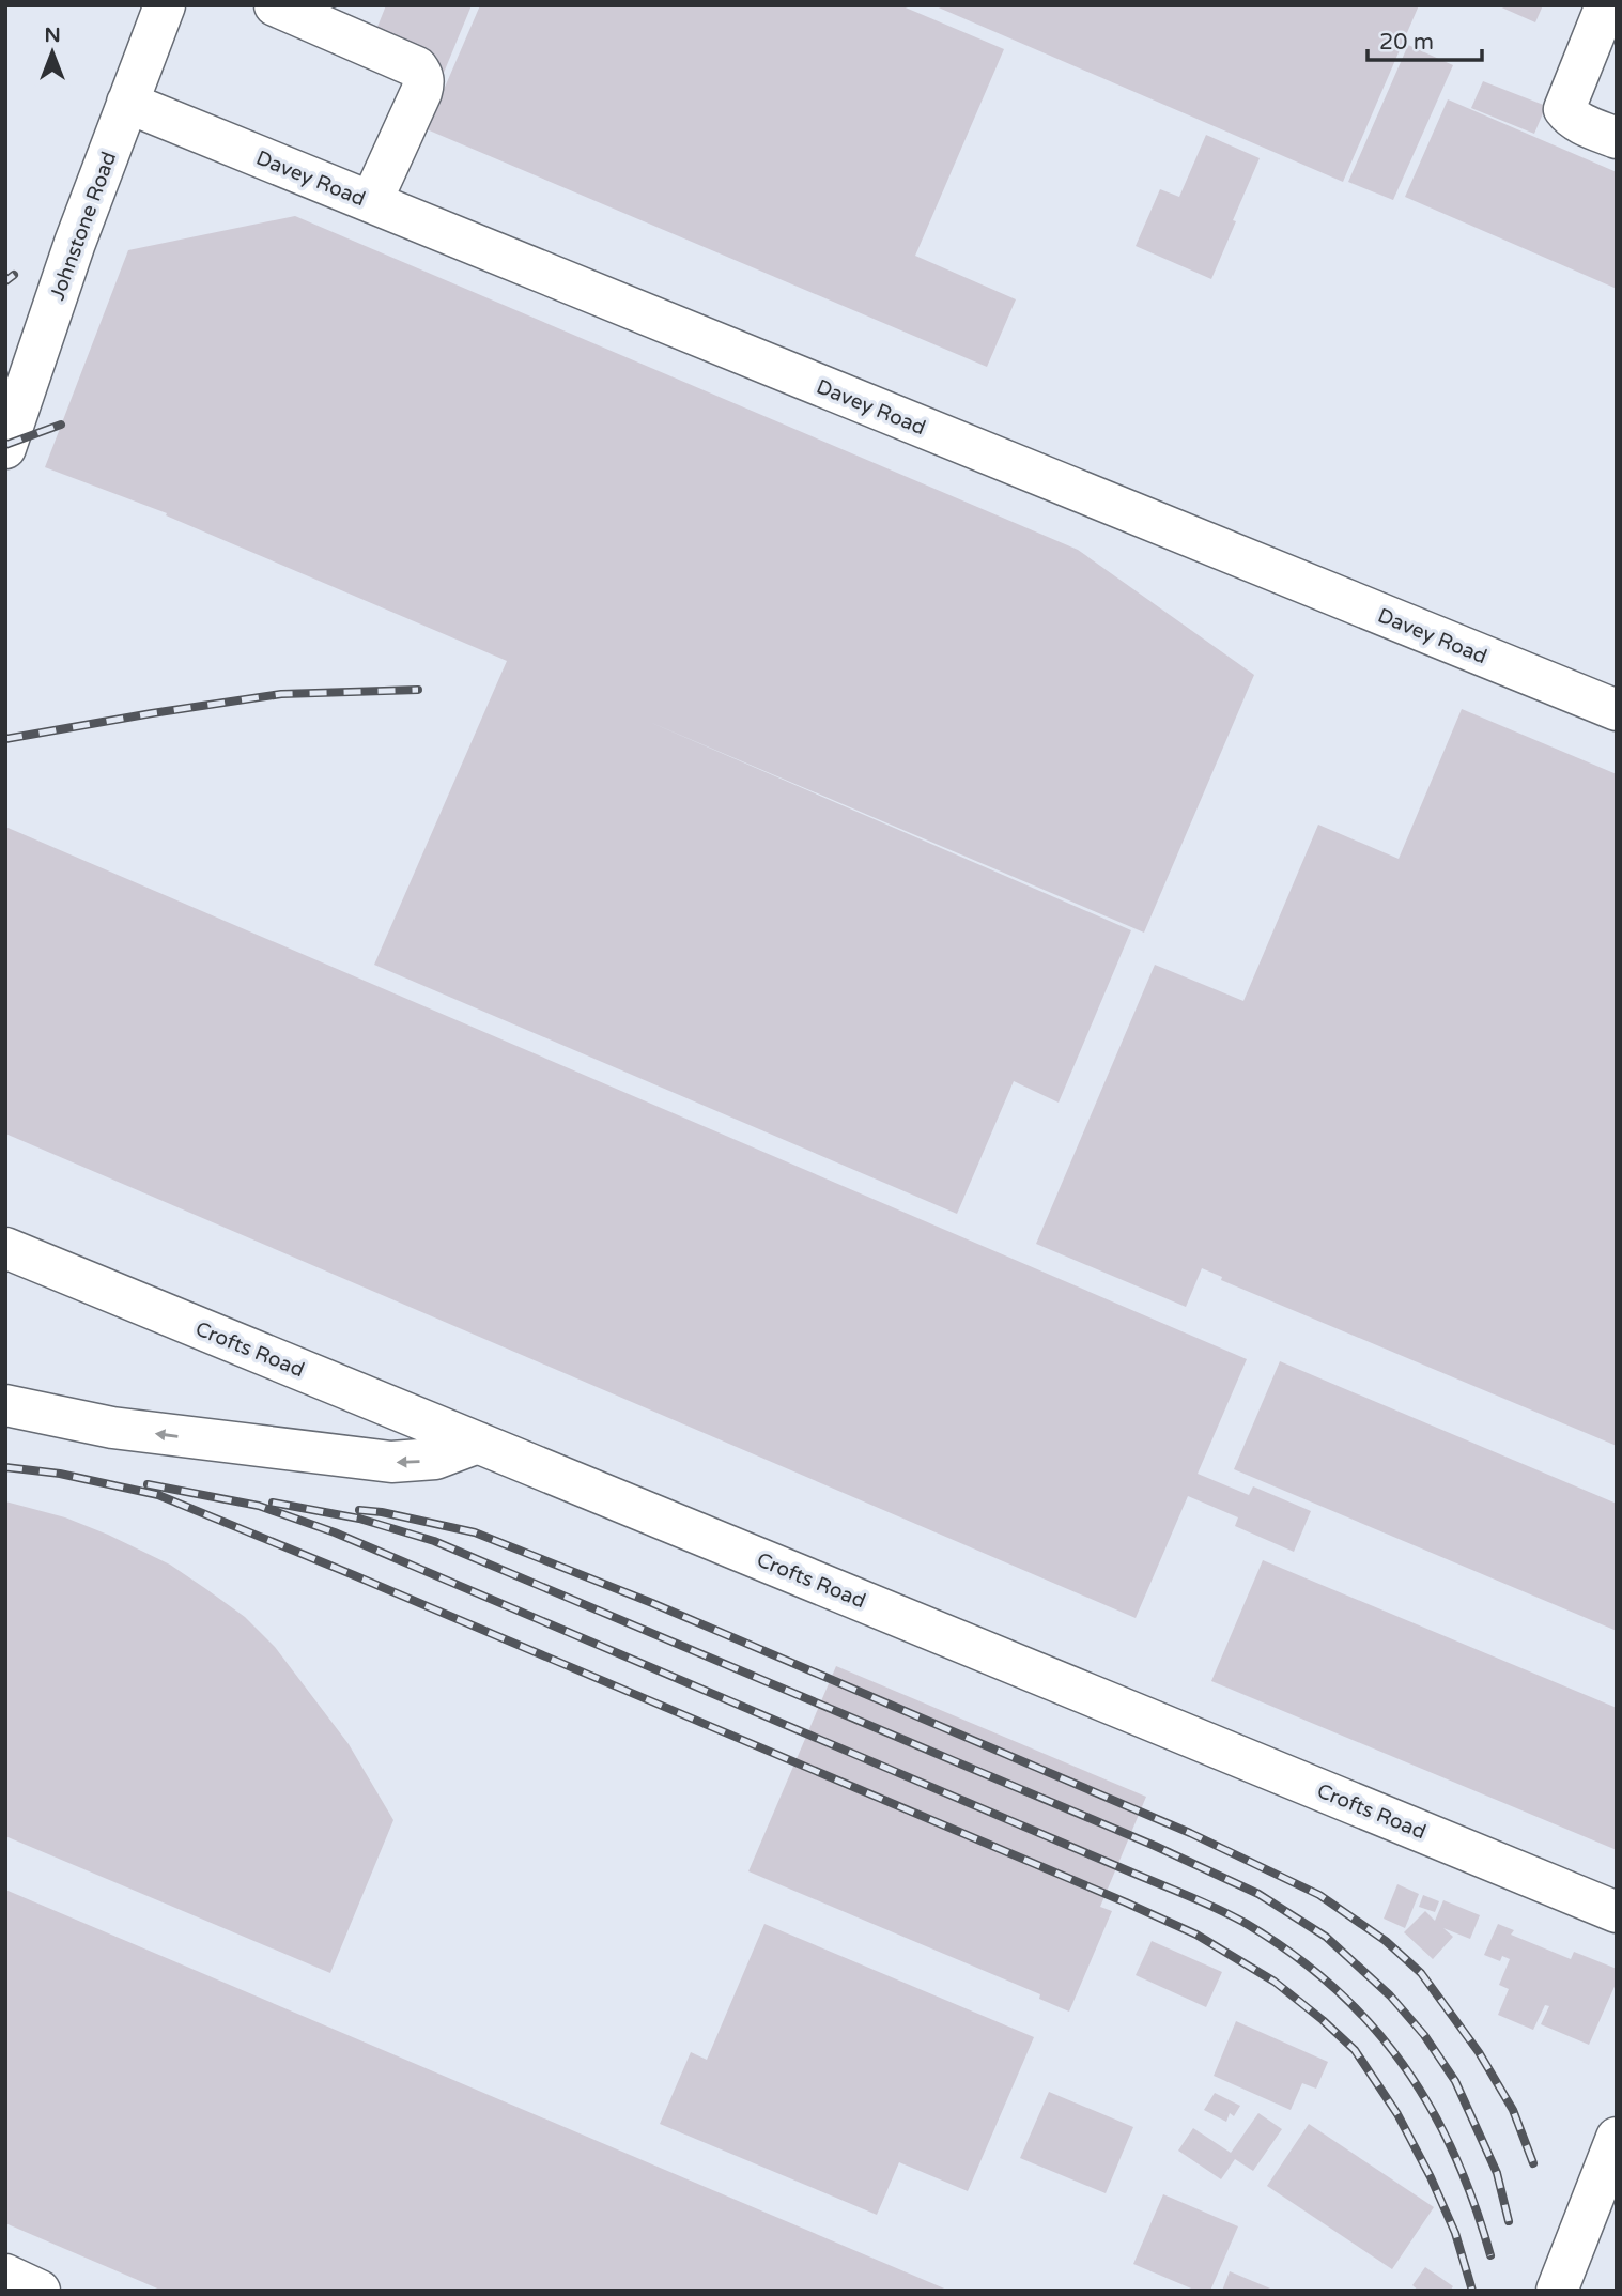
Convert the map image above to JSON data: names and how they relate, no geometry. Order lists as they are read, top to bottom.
{
  "streets": {
    "street": ["Davey Road", "Johnstone Road", "Crofts Road"]
  },
  "crossings": [
    ["Davey Road", "Johnstone Road"]
  ],
  "scale_bar": "20 m",
  "north": "top"
}
